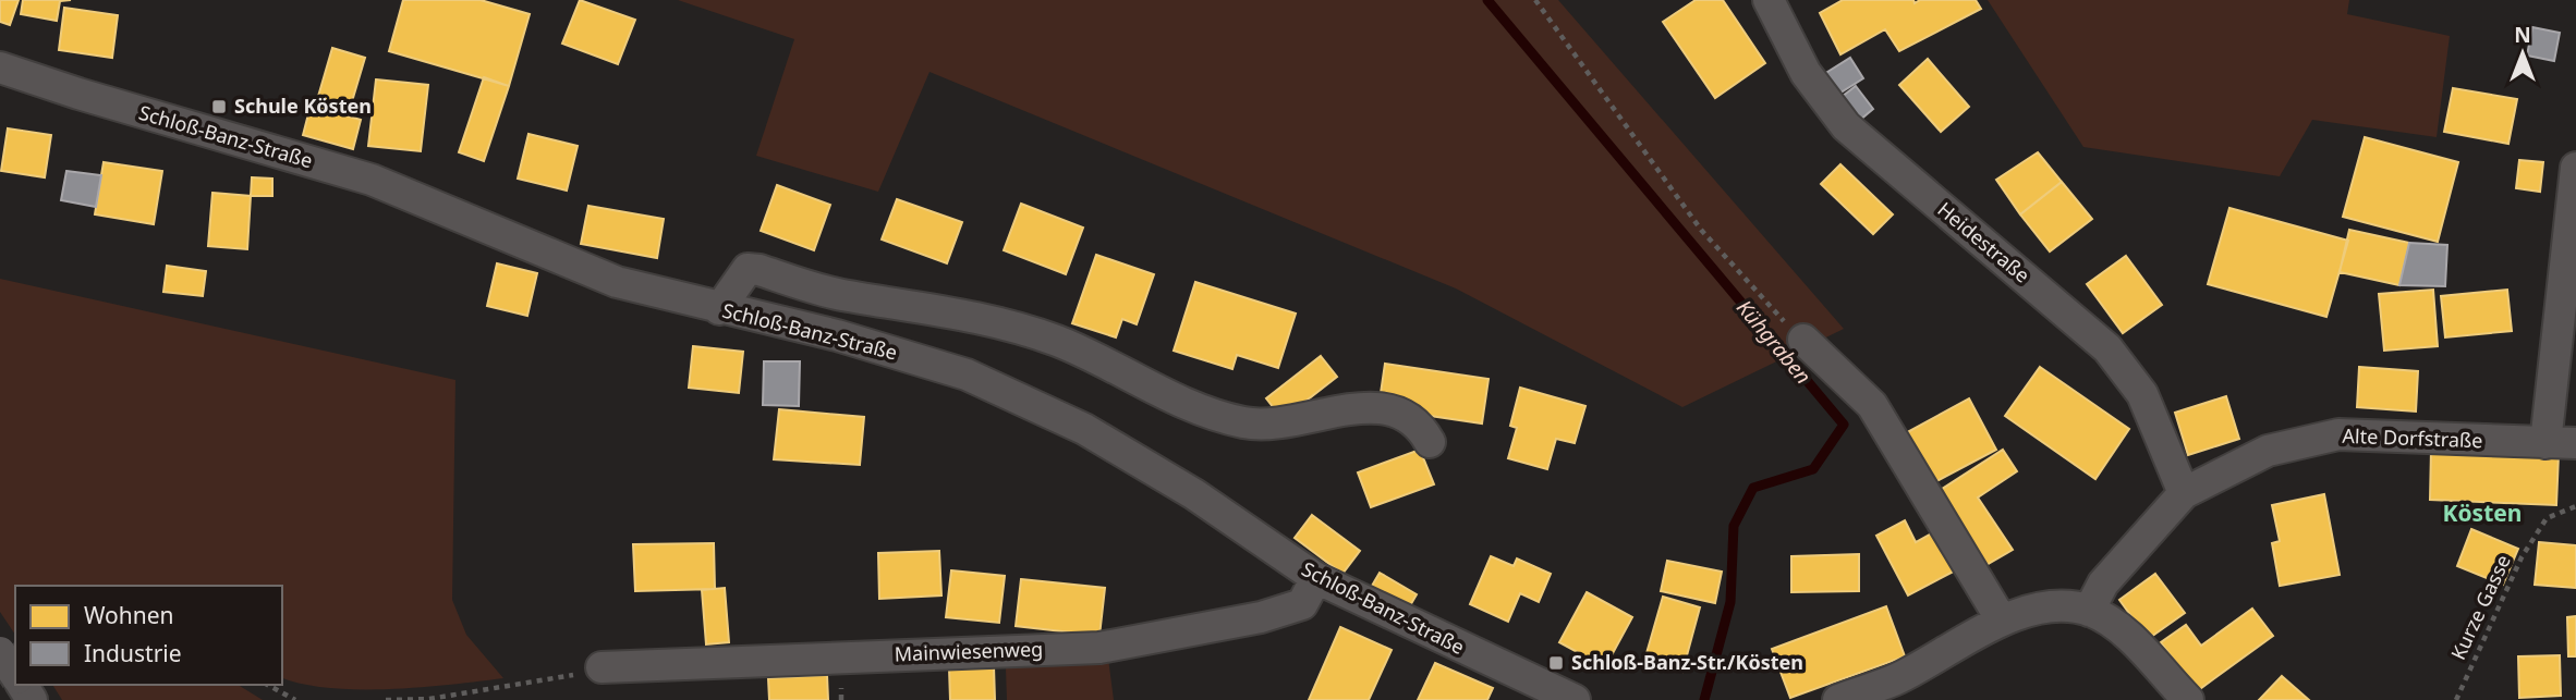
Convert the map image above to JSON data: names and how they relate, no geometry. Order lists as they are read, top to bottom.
{
  "streets": {
    "street": [
      "Schloß-Banz-Straße",
      "Heidestraße",
      "Alte Dorfstraße",
      "Mainwiesenweg"
    ],
    "path": ["Kurze Gasse"]
  },
  "crossings": [
    ["Schloß-Banz-Straße", "Mainwiesenweg"],
    ["Heidestraße", "Alte Dorfstraße"]
  ],
  "districts": ["Kösten"],
  "water": ["Kühgraben"],
  "places": {
    "transit": ["Schule Kösten", "Schloß-Banz-Str./Kösten"]
  },
  "legend": ["Wohnen", "Industrie"],
  "north": "top"
}
